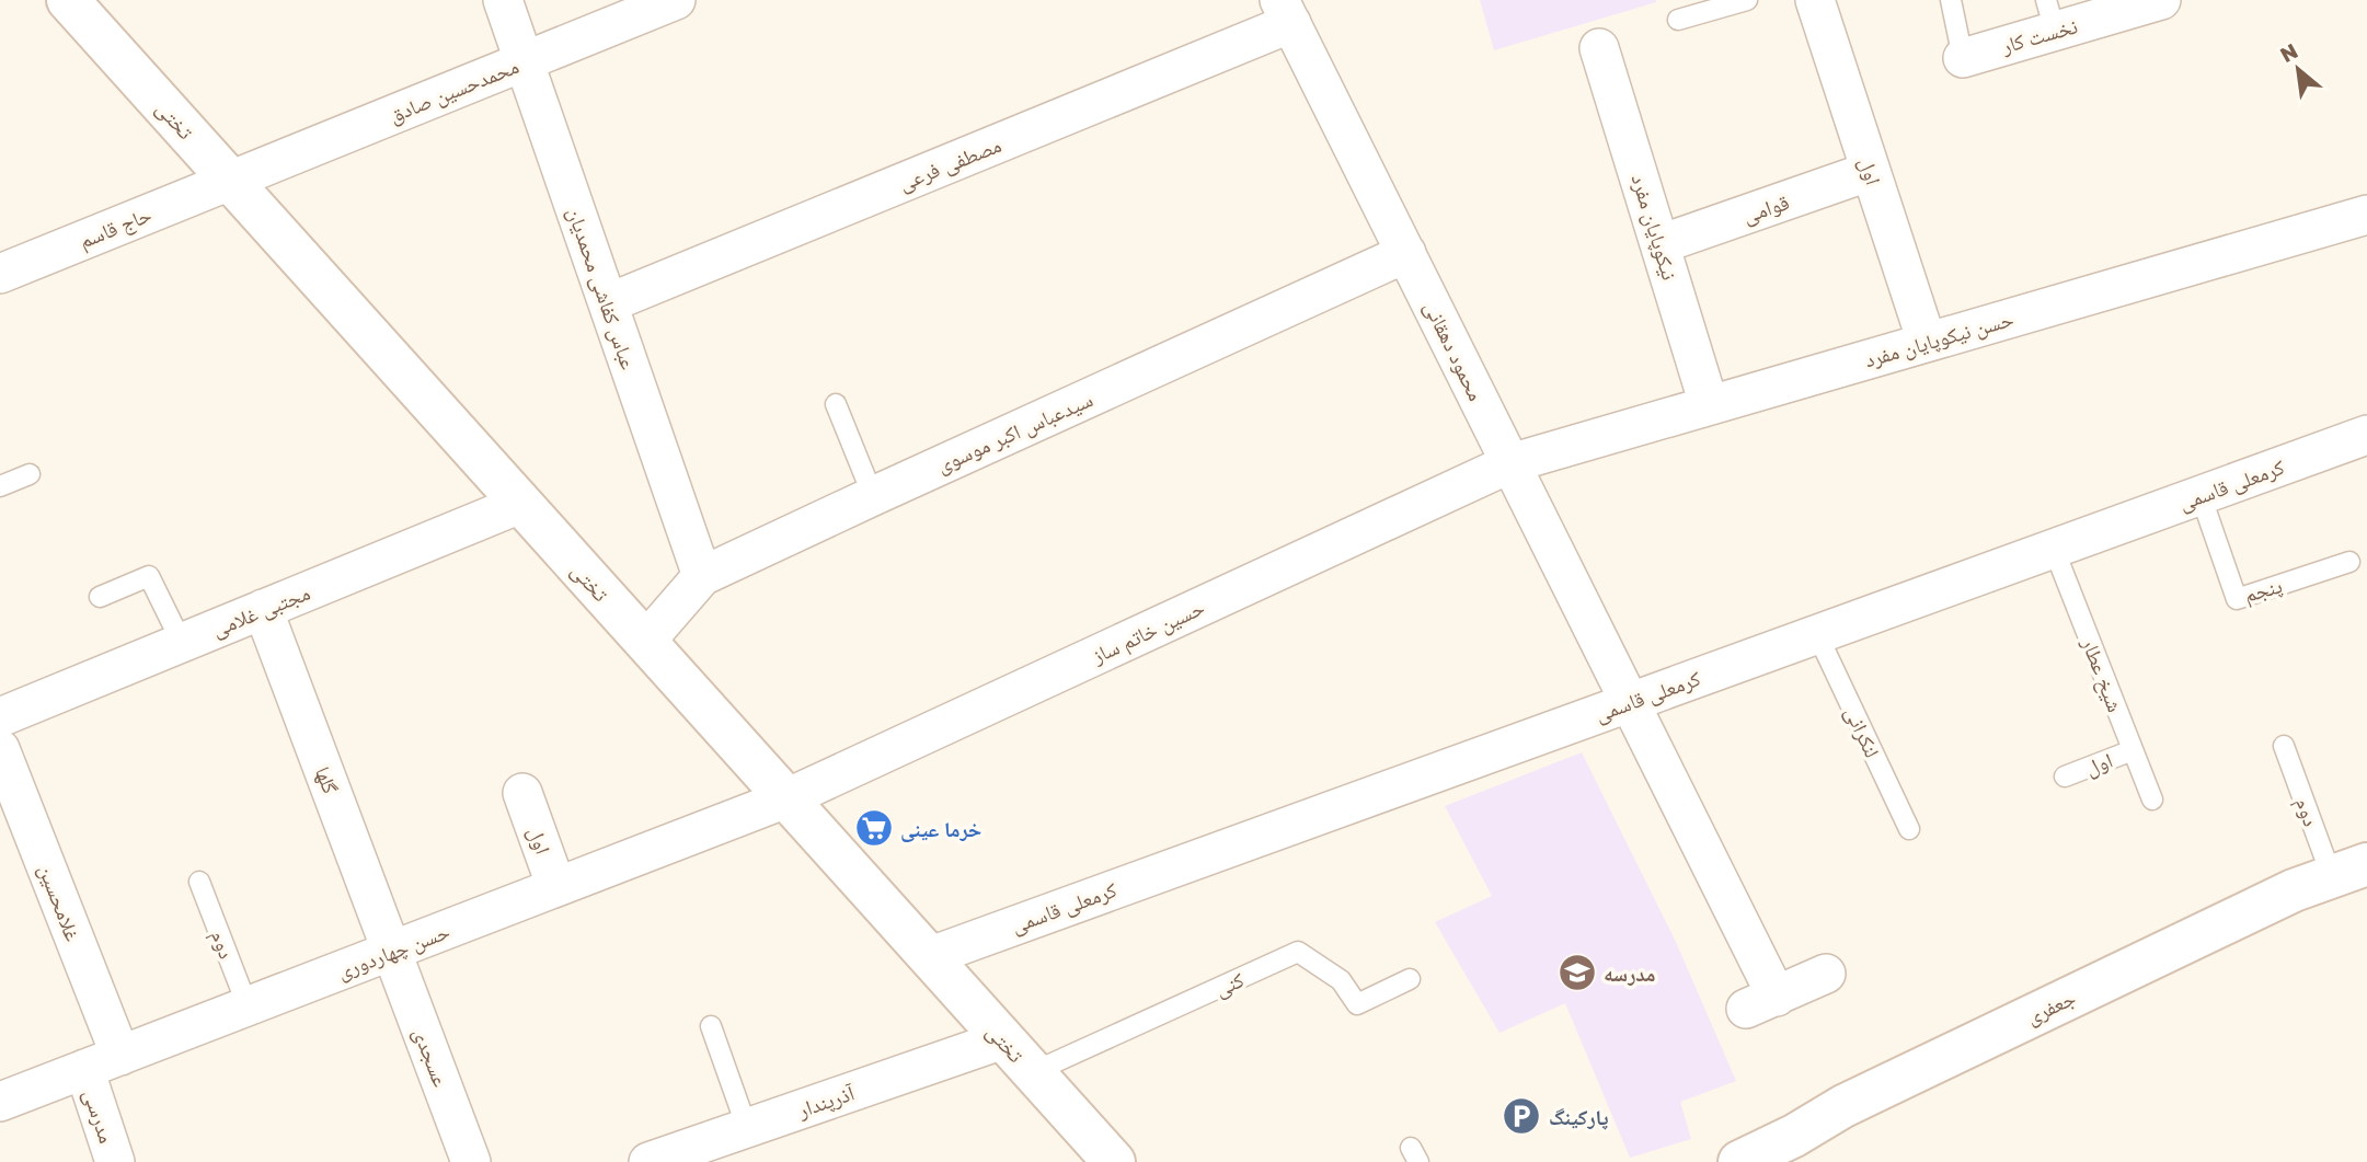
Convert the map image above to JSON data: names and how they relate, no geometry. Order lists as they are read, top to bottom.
{
  "streets": {
    "main road": ["تختی", "جعفری"],
    "street": [
      "نخست کار",
      "محمدحسین صادق",
      "مصطفی فرعی",
      "اول",
      "قوامی",
      "حاج قاسم",
      "نیکوپایان مفرد",
      "عباس کفاشی محمدیان",
      "حسن نیکوپایان مفرد",
      "محمود دهقانی",
      "سیدعباس اکبر موسوی",
      "کرمعلی قاسمی",
      "مجتبی غلامی",
      "حسین خاتم ساز",
      "گلها",
      "غلامحسین",
      "حسن چهاردوری",
      "عسجدی",
      "آذرپندار",
      "مدرسی"
    ],
    "lane": [
      "پنجم",
      "شیخ عطار",
      "لنکرانی",
      "دوم",
      "کنی"
    ]
  },
  "crossings": [
    ["محمدحسین صادق", "تختی"],
    ["محمدحسین صادق", "حاج قاسم"],
    ["محمدحسین صادق", "عباس کفاشی محمدیان"],
    ["تختی", "حاج قاسم"],
    ["تختی", "سیدعباس اکبر موسوی"],
    ["تختی", "کرمعلی قاسمی"],
    ["تختی", "مجتبی غلامی"],
    ["تختی", "حسین خاتم ساز"],
    ["تختی", "حسن چهاردوری"],
    ["تختی", "کنی"],
    ["تختی", "آذرپندار"],
    ["مصطفی فرعی", "عباس کفاشی محمدیان"],
    ["مصطفی فرعی", "محمود دهقانی"],
    ["اول", "قوامی"],
    ["اول", "حسن نیکوپایان مفرد"],
    ["اول", "شیخ عطار"],
    ["اول", "حسن چهاردوری"],
    ["قوامی", "نیکوپایان مفرد"],
    ["نیکوپایان مفرد", "حسن نیکوپایان مفرد"],
    ["عباس کفاشی محمدیان", "سیدعباس اکبر موسوی"],
    ["حسن نیکوپایان مفرد", "محمود دهقانی"],
    ["حسن نیکوپایان مفرد", "حسین خاتم ساز"],
    ["محمود دهقانی", "سیدعباس اکبر موسوی"],
    ["محمود دهقانی", "کرمعلی قاسمی"],
    ["محمود دهقانی", "حسین خاتم ساز"],
    ["کرمعلی قاسمی", "پنجم"],
    ["کرمعلی قاسمی", "شیخ عطار"],
    ["کرمعلی قاسمی", "لنکرانی"],
    ["مجتبی غلامی", "گلها"],
    ["حسین خاتم ساز", "حسن چهاردوری"],
    ["گلها", "حسن چهاردوری"],
    ["گلها", "عسجدی"],
    ["دوم", "حسن چهاردوری"],
    ["دوم", "جعفری"],
    ["غلامحسین", "حسن چهاردوری"],
    ["حسن چهاردوری", "عسجدی"],
    ["حسن چهاردوری", "مدرسی"]
  ],
  "places": {
    "supermarket": ["خرما عینی"],
    "school or university": ["مدرسه"],
    "parking": ["پارکینگ"]
  },
  "north": "top left"
}
